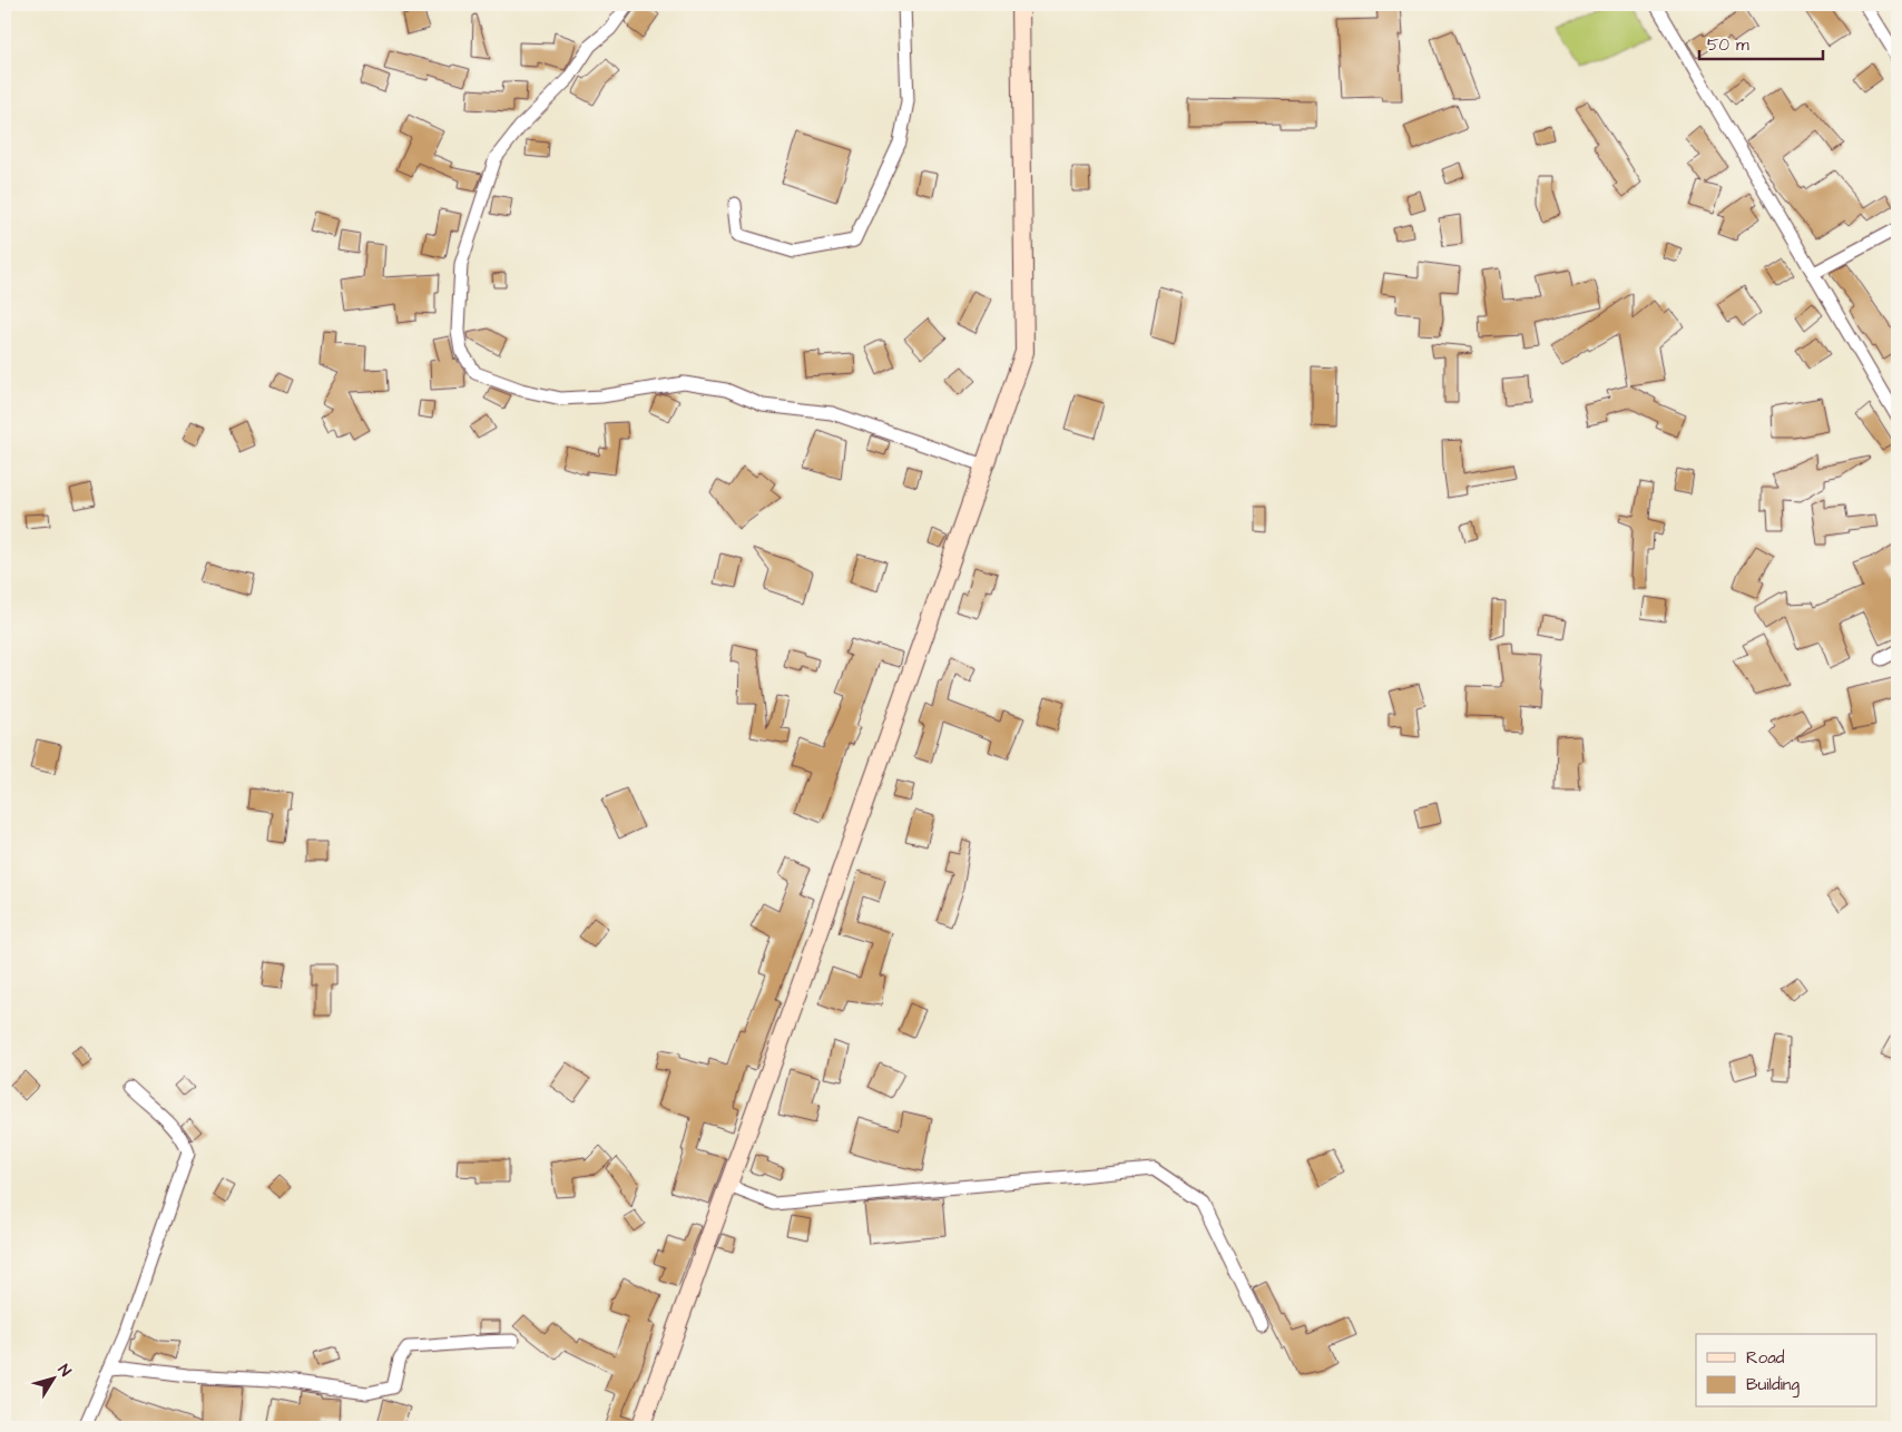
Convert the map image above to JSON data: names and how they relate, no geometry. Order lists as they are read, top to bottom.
{
  "legend": ["Road", "Building"],
  "scale_bar": "50 m",
  "north": "top right"
}
